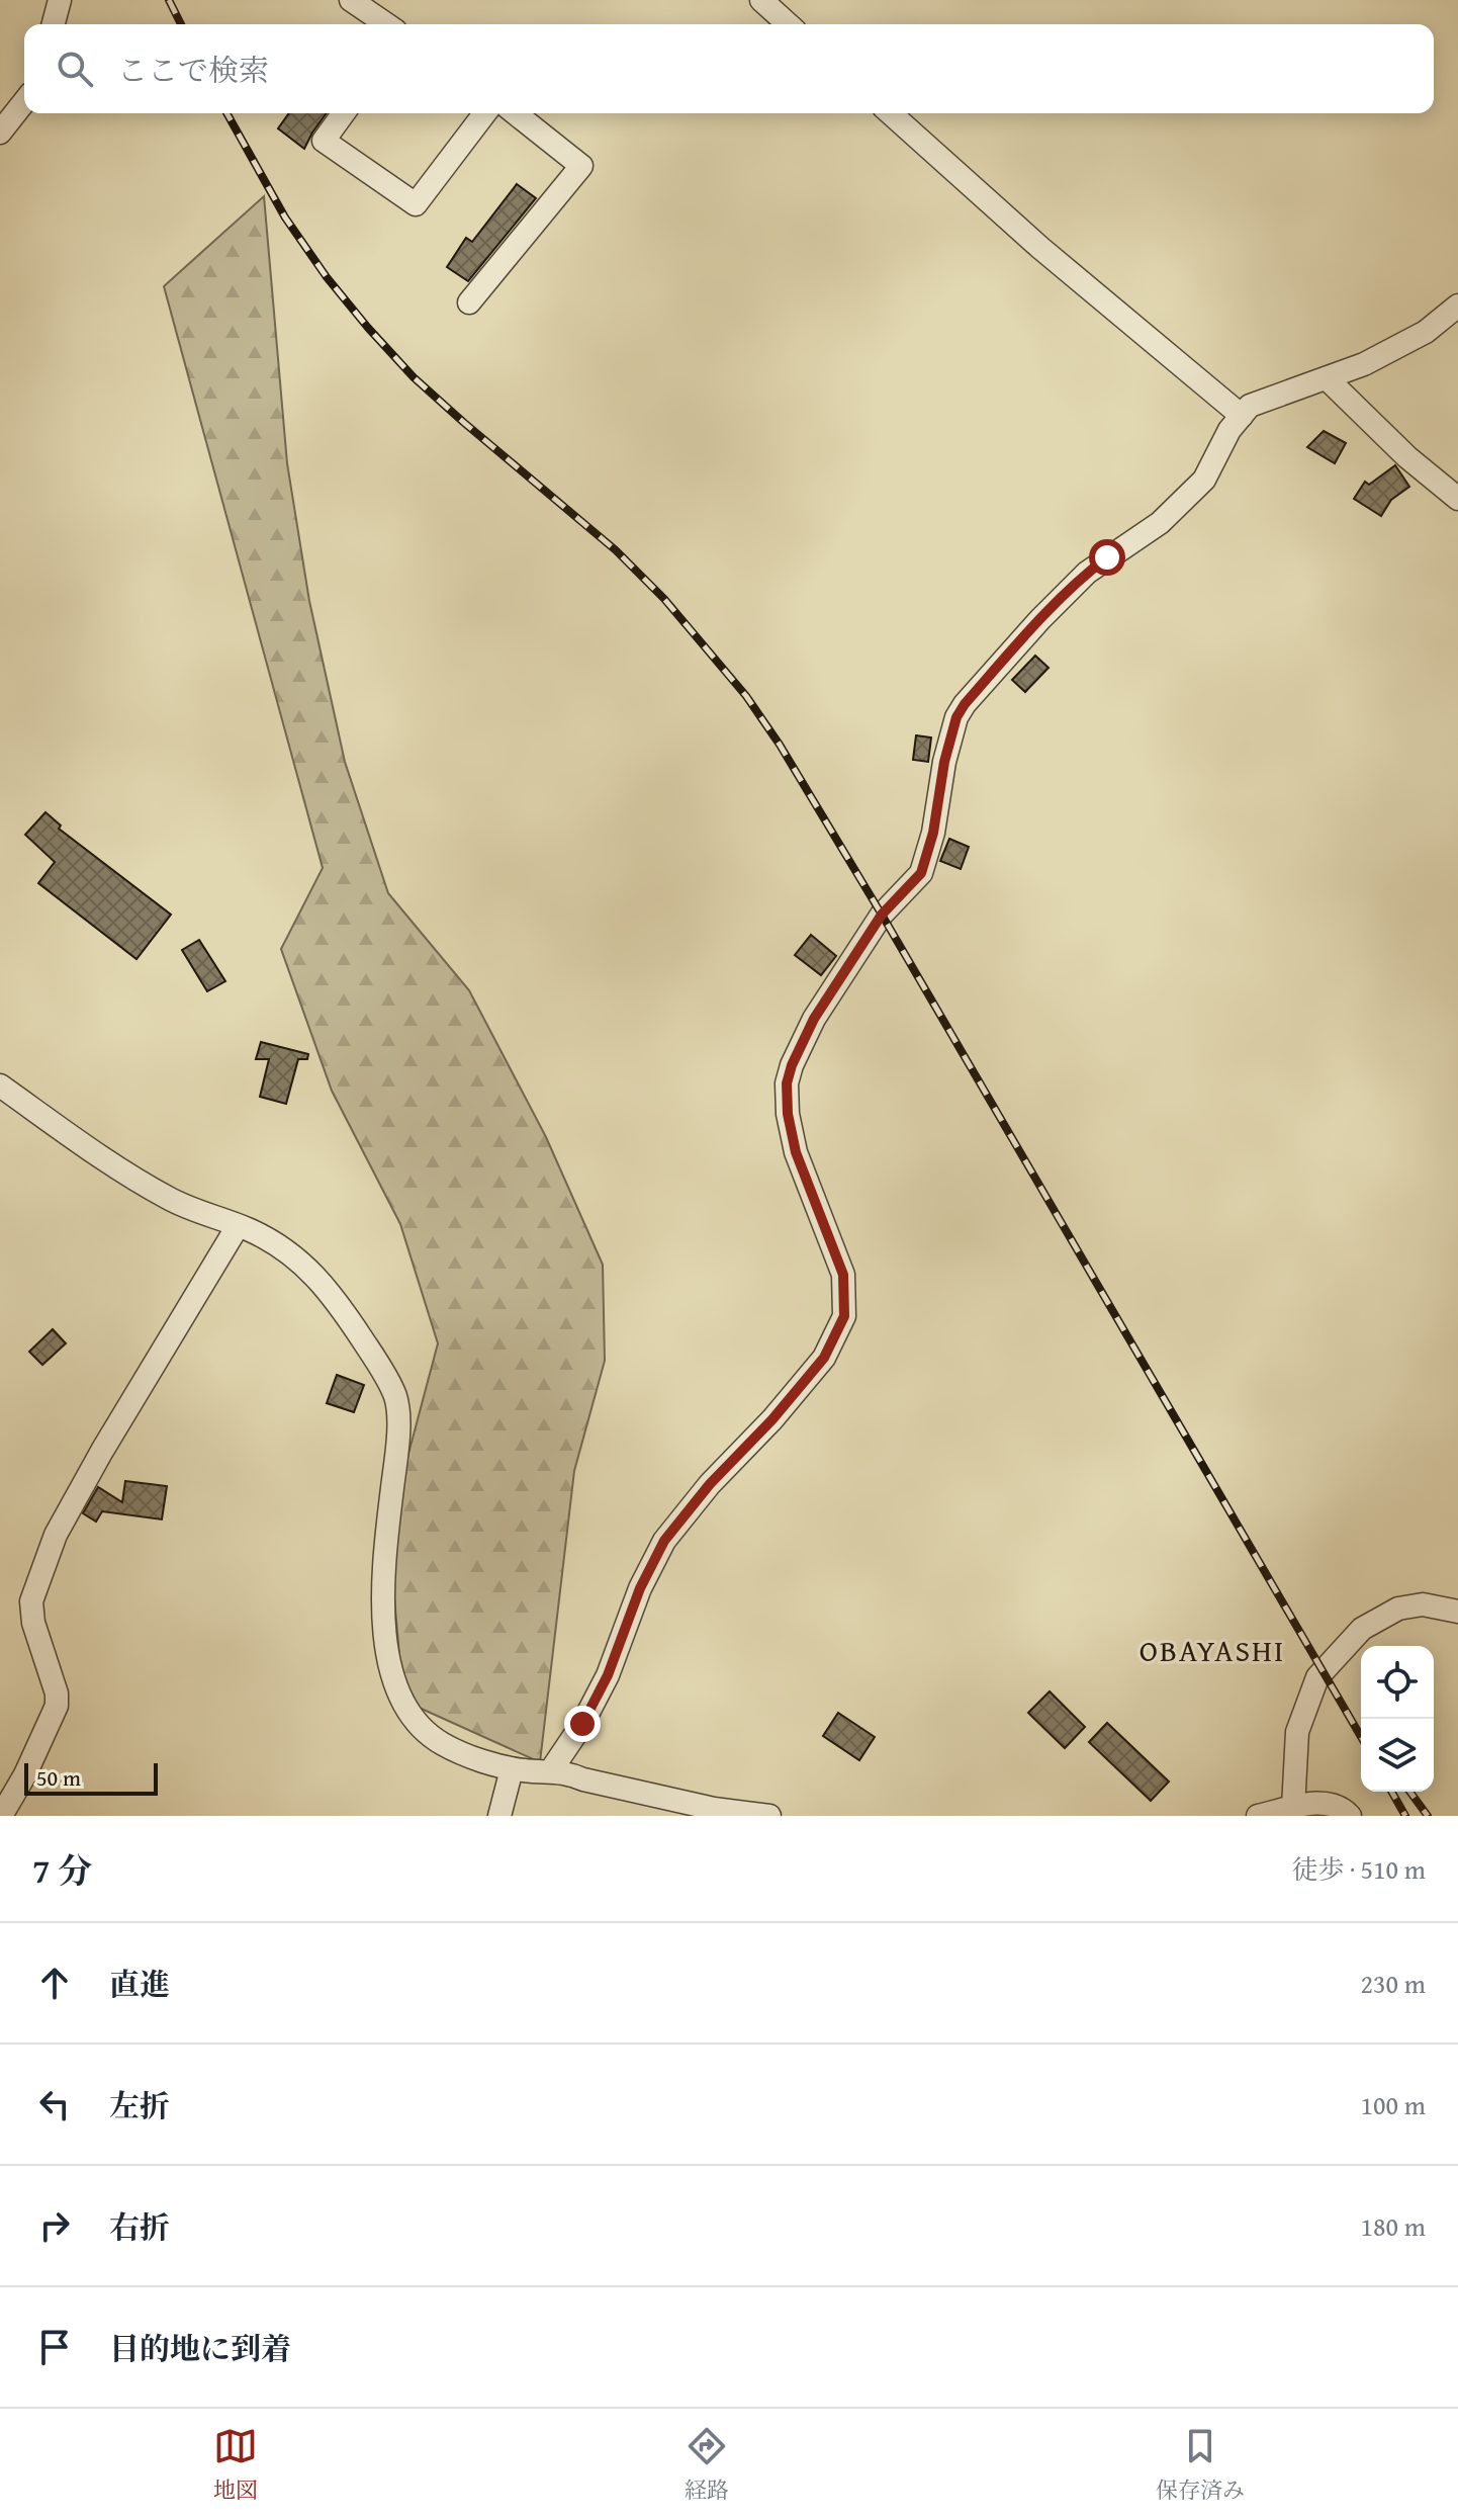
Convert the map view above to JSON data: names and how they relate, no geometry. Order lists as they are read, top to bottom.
{
  "districts": ["OBAYASHI"],
  "scale_bar": "50 m",
  "page": {
    "search": "ここで検索",
    "scale": "50 m",
    "heading": ["7 分", "徒歩 · 510 m"],
    "list": [
      ["直進", "230 m"],
      ["左折", "100 m"],
      ["右折", "180 m"],
      "目的地に到着"
    ],
    "nav": ["地図", "経路", "保存済み"]
  }
}
